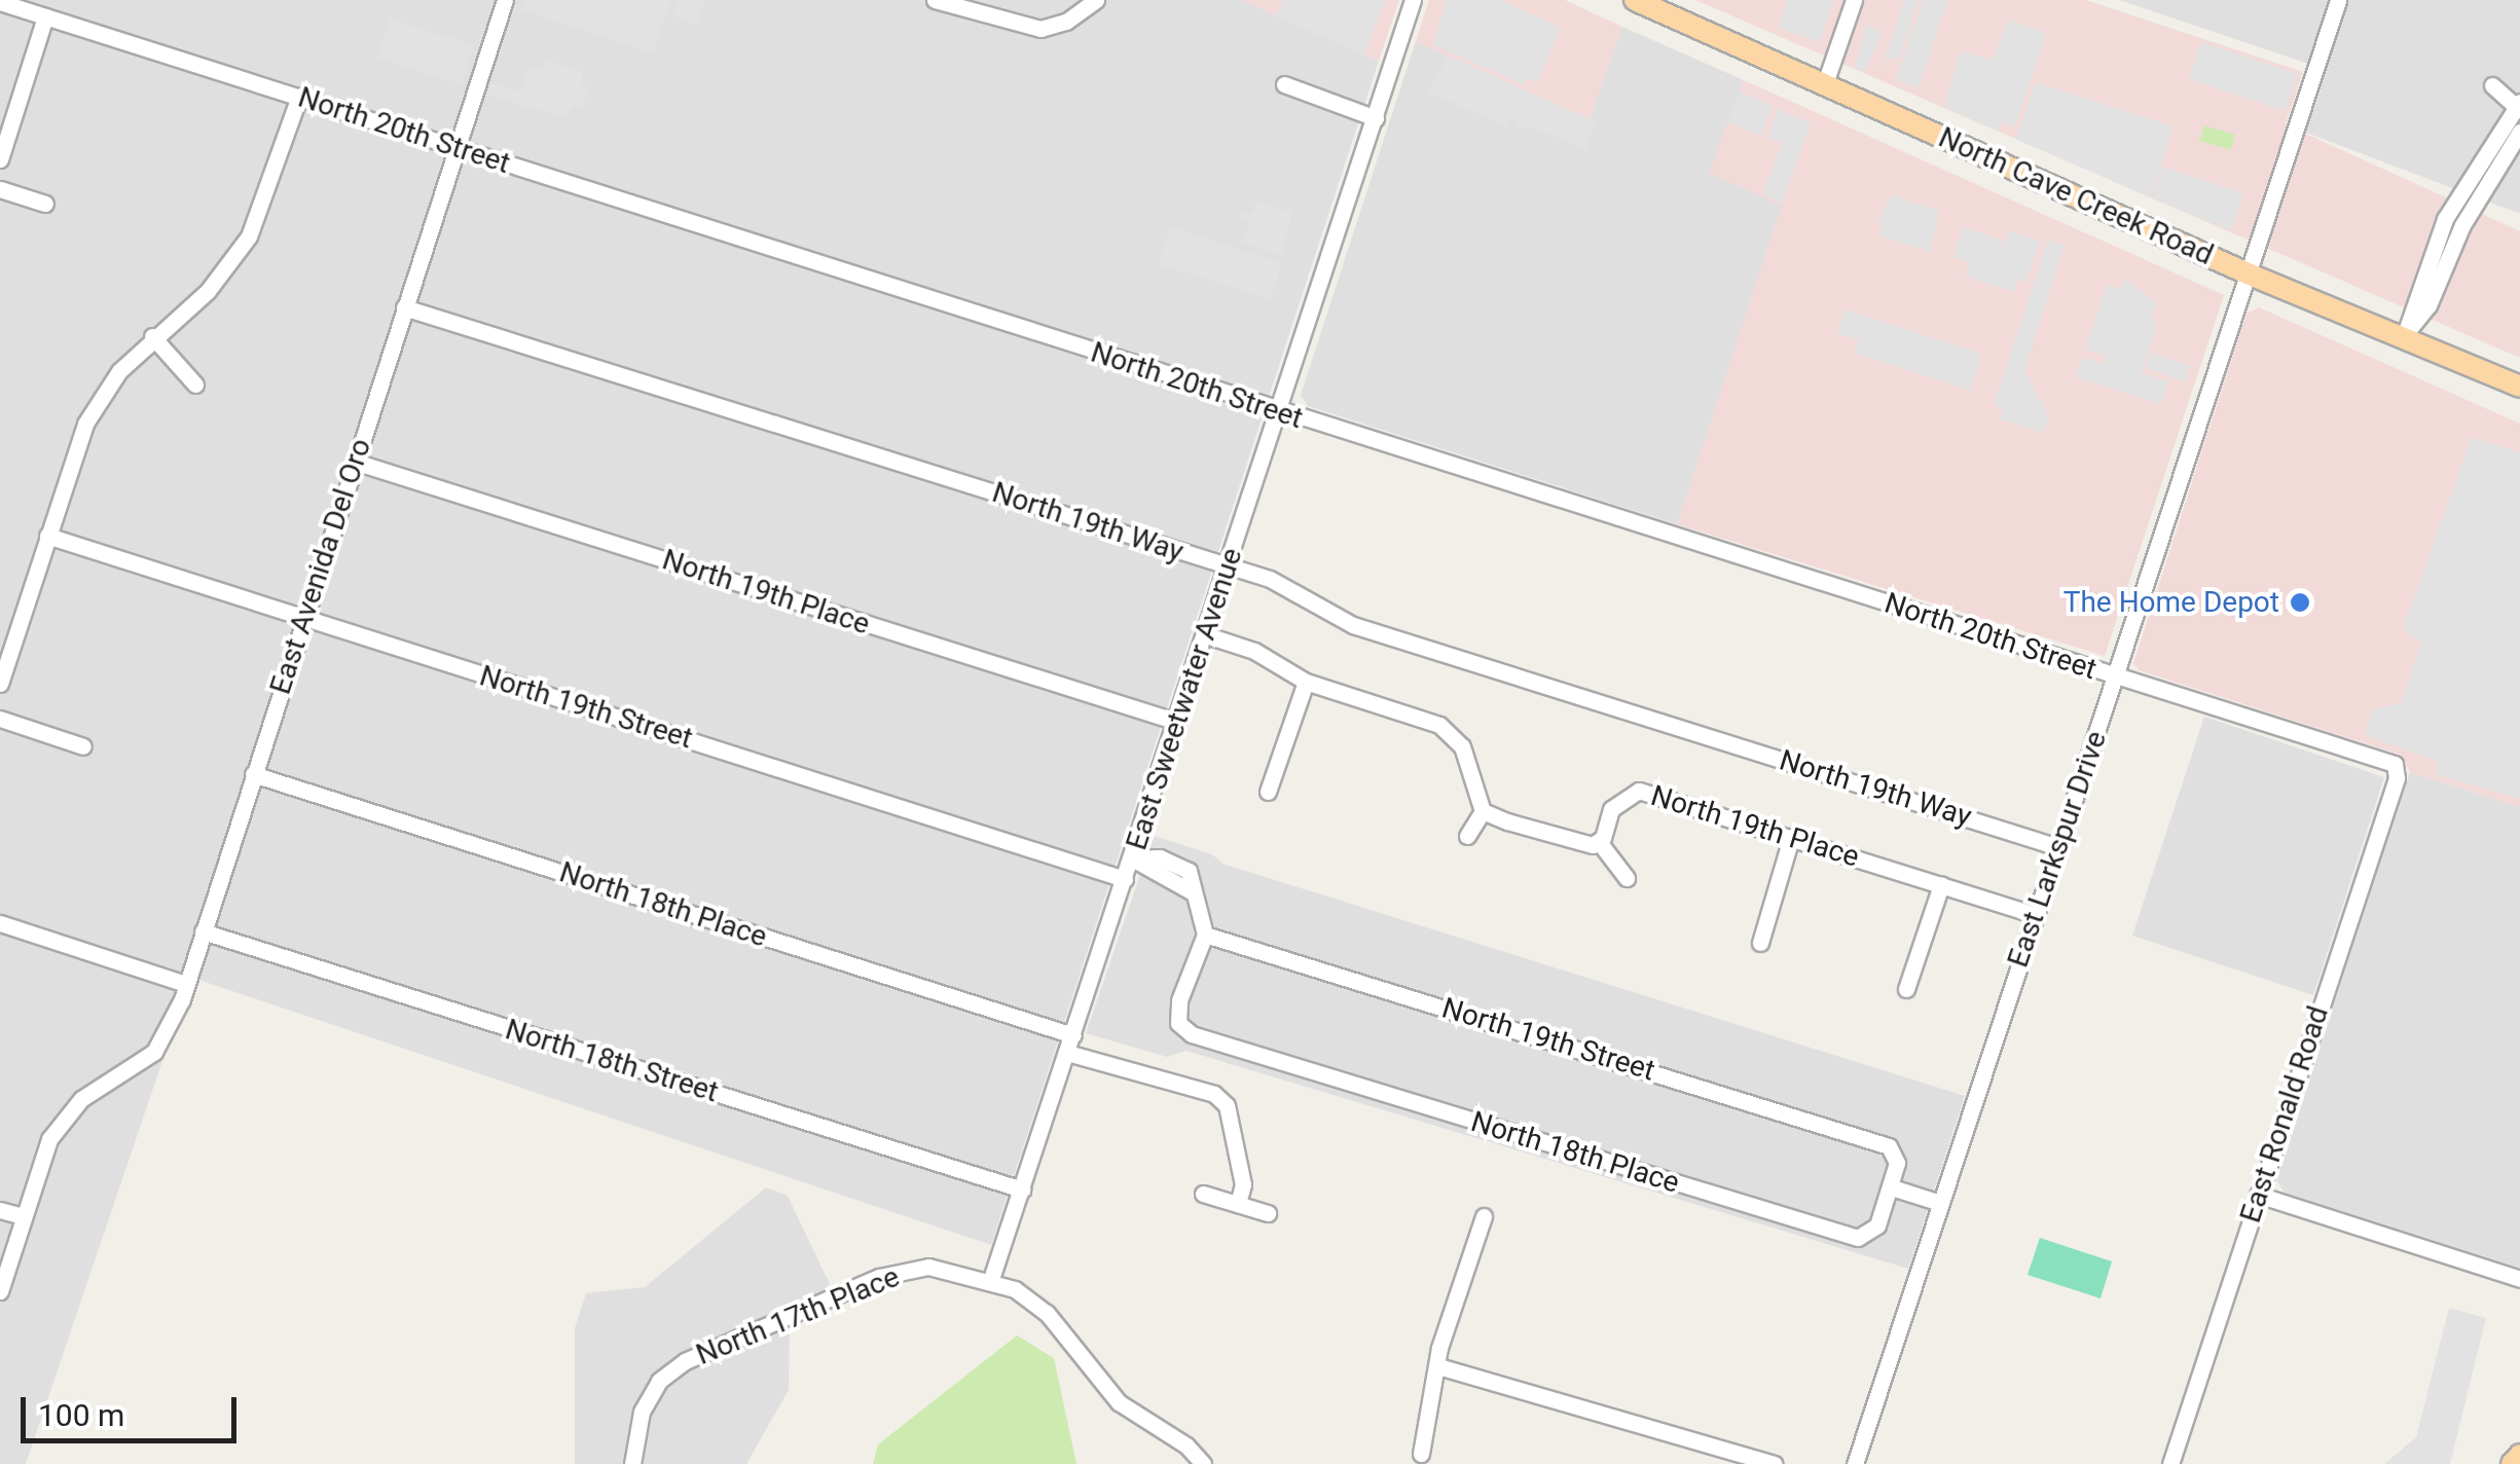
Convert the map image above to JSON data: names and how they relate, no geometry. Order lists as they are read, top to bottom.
{
  "streets": {
    "main road": ["North Cave Creek Road"],
    "street": [
      "North 20th Street",
      "North 19th Way",
      "East Avenida Del Oro",
      "North 19th Place",
      "East Sweetwater Avenue",
      "North 19th Street",
      "East Larkspur Drive",
      "North 18th Place",
      "North 18th Street",
      "East Ronald Road",
      "North 17th Place"
    ]
  },
  "crossings": [
    ["North 20th Street", "East Avenida Del Oro"],
    ["North 20th Street", "East Sweetwater Avenue"],
    ["North 20th Street", "East Larkspur Drive"],
    ["North 20th Street", "East Ronald Road"],
    ["North Cave Creek Road", "East Larkspur Drive"],
    ["North 19th Way", "East Avenida Del Oro"],
    ["North 19th Way", "East Sweetwater Avenue"],
    ["North 19th Way", "East Larkspur Drive"],
    ["East Avenida Del Oro", "North 19th Place"],
    ["East Avenida Del Oro", "North 19th Street"],
    ["East Avenida Del Oro", "North 18th Place"],
    ["East Avenida Del Oro", "North 18th Street"],
    ["North 19th Place", "East Sweetwater Avenue"],
    ["North 19th Place", "East Larkspur Drive"],
    ["East Sweetwater Avenue", "North 19th Street"],
    ["East Sweetwater Avenue", "North 18th Place"],
    ["East Sweetwater Avenue", "North 18th Street"],
    ["East Sweetwater Avenue", "North 17th Place"],
    ["North 19th Street", "North 18th Place"]
  ],
  "places": ["The Home Depot"],
  "scale_bar": "100 m"
}
